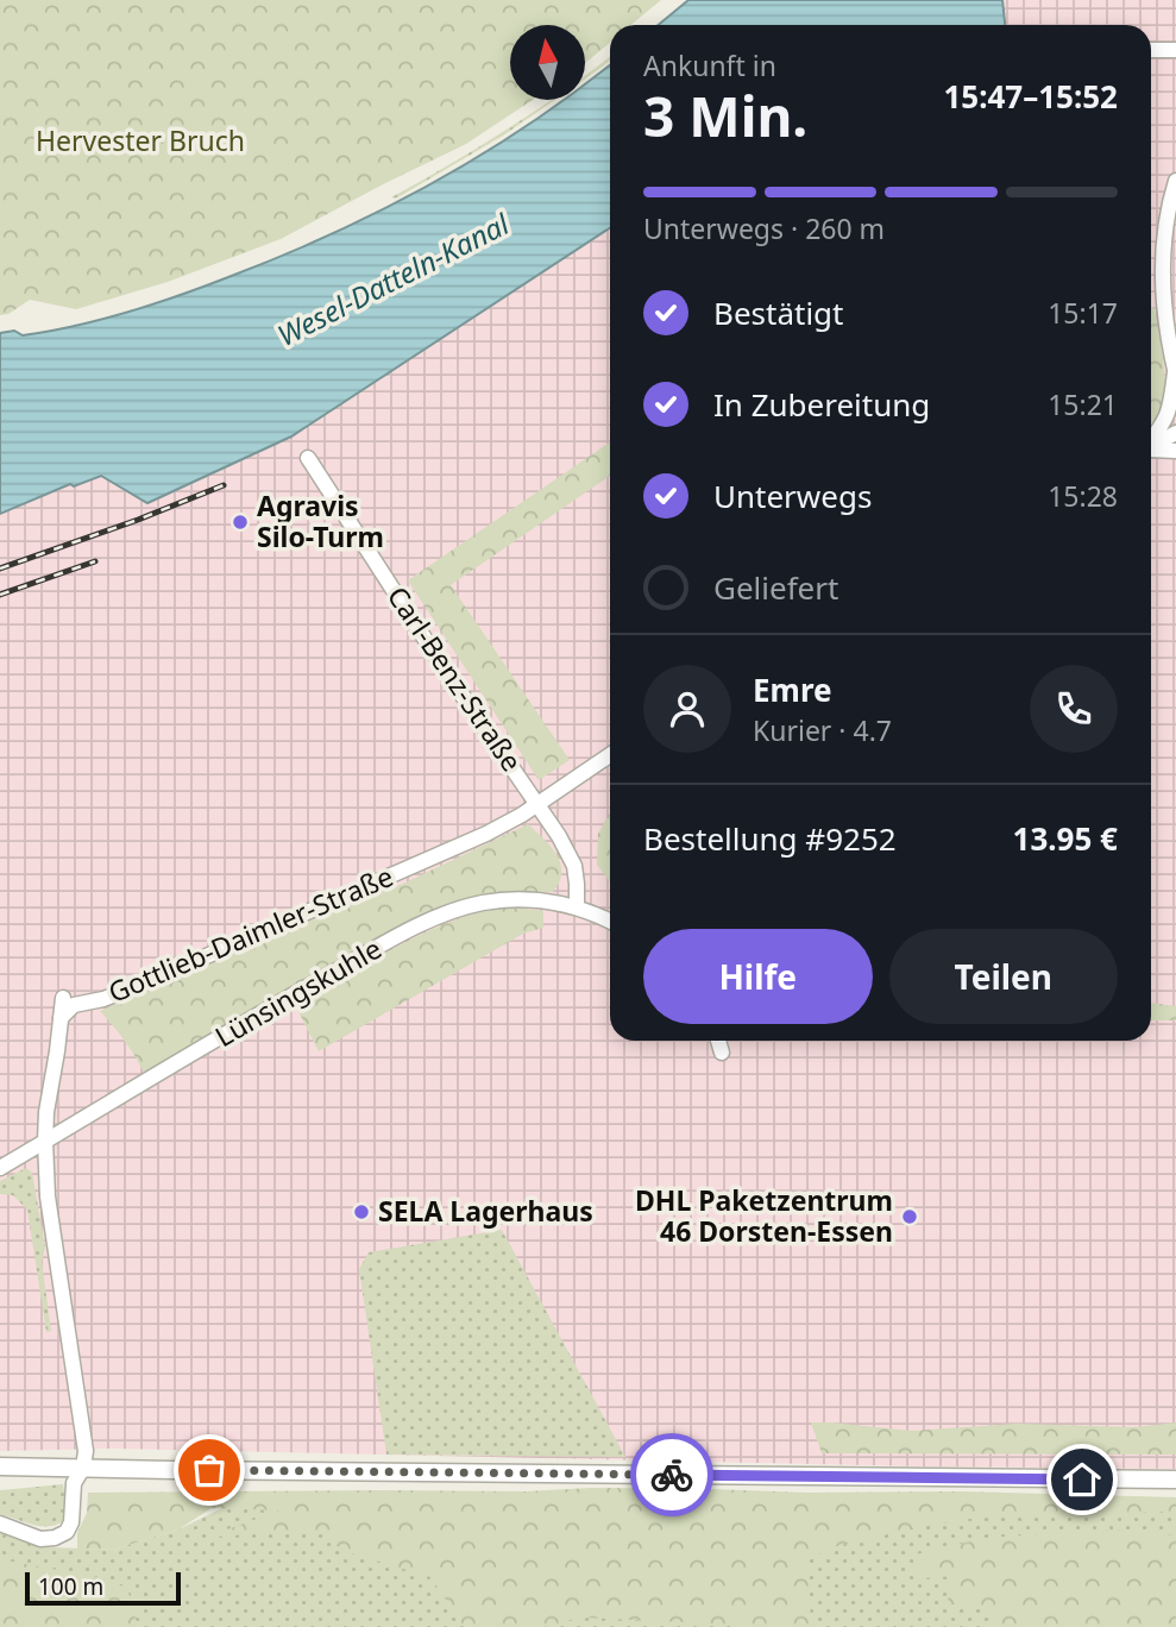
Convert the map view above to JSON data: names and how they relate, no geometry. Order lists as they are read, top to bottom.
{
  "streets": {
    "street": ["Carl-Benz-Straße", "Gottlieb-Daimler-Straße", "Lünsingskuhle"]
  },
  "crossings": [
    ["Carl-Benz-Straße", "Gottlieb-Daimler-Straße"],
    ["Carl-Benz-Straße", "Lünsingskuhle"]
  ],
  "water": ["Wesel-Datteln-Kanal"],
  "parks": ["Hervester Bruch"],
  "places": ["Agravis Silo-Turm", "SELA Lagerhaus", "DHL Paketzentrum 46 Dorsten-Essen"],
  "scale_bar": "100 m",
  "north": "top",
  "page": {
    "heading": ["3 Min.", "Ankunft in", "15:47–15:52"],
    "panel": [
      "Emre",
      "Kurier · 4.7",
      "Bestellung #9252",
      "13.95 €"
    ],
    "bar": "Unterwegs · 260 m",
    "list": [
      ["Bestätigt", "15:17"],
      ["In Zubereitung", "15:21"],
      ["Unterwegs", "15:28"],
      "Geliefert"
    ],
    "buttons": ["Hilfe", "Teilen"],
    "scale": "100 m"
  }
}
